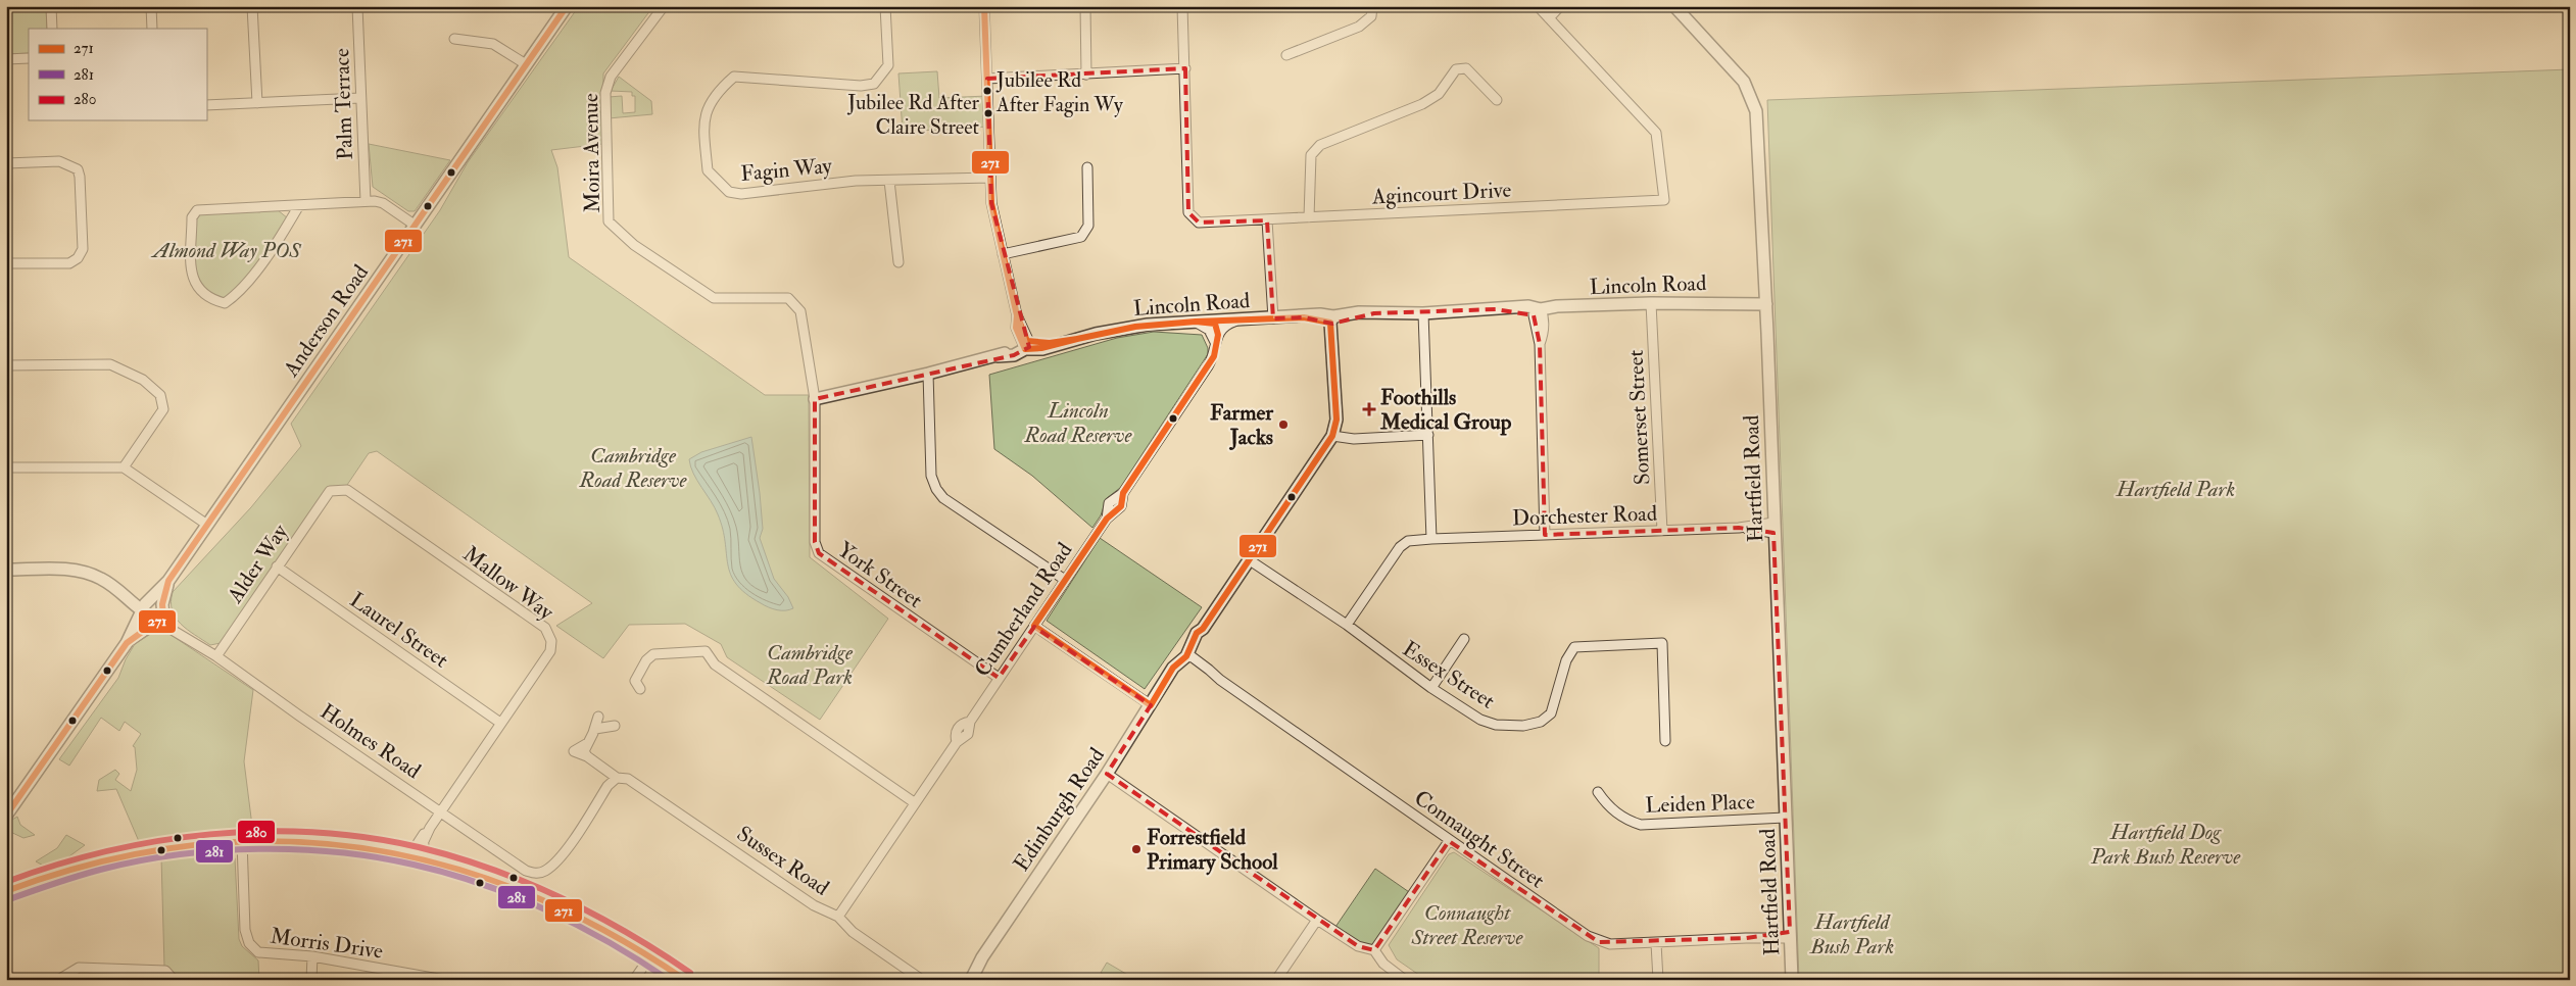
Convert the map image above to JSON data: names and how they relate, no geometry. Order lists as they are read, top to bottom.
{
  "streets": {
    "street": [
      "Palm Terrace",
      "Moira Avenue",
      "Fagin Way",
      "Agincourt Drive",
      "Lincoln Road",
      "Anderson Road",
      "Somerset Street",
      "Hartfield Road",
      "Dorchester Road",
      "Alder Way",
      "York Street",
      "Mallow Way",
      "Cumberland Road",
      "Laurel Street",
      "Essex Street",
      "Holmes Road",
      "Leiden Place",
      "Edinburgh Road",
      "Connaught Street",
      "Sussex Road",
      "Morris Drive"
    ]
  },
  "crossings": [
    ["Moira Avenue", "Lincoln Road"],
    ["Moira Avenue", "York Street"],
    ["Lincoln Road", "Somerset Street"],
    ["Lincoln Road", "Hartfield Road"],
    ["Lincoln Road", "York Street"],
    ["Lincoln Road", "Cumberland Road"],
    ["Lincoln Road", "Edinburgh Road"],
    ["Anderson Road", "Holmes Road"],
    ["Somerset Street", "Dorchester Road"],
    ["Hartfield Road", "Dorchester Road"],
    ["Hartfield Road", "Leiden Place"],
    ["Hartfield Road", "Connaught Street"],
    ["Dorchester Road", "Essex Street"],
    ["Alder Way", "Mallow Way"],
    ["Alder Way", "Laurel Street"],
    ["Alder Way", "Holmes Road"],
    ["York Street", "Cumberland Road"],
    ["Mallow Way", "Laurel Street"],
    ["Mallow Way", "Holmes Road"],
    ["Cumberland Road", "Sussex Road"],
    ["Essex Street", "Edinburgh Road"],
    ["Holmes Road", "Sussex Road"],
    ["Edinburgh Road", "Connaught Street"]
  ],
  "parks": [
    "Almond Way POS",
    "Lincoln Road Reserve",
    "Cambridge Road Reserve",
    "Hartfield Park",
    "Cambridge Road Park",
    "Hartfield Dog Park Bush Reserve",
    "Connaught Street Reserve",
    "Hartfield Bush Park"
  ],
  "places": {
    "other": [
      "Jubilee Rd After Fagin Wy",
      "Jubilee Rd After Claire Street",
      "Farmer Jacks",
      "Forrestfield Primary School"
    ],
    "health": ["Foothills Medical Group"]
  },
  "lines": ["transit line 271", "transit line 280", "transit line 281"],
  "legend": ["271", "281", "280"]
}
